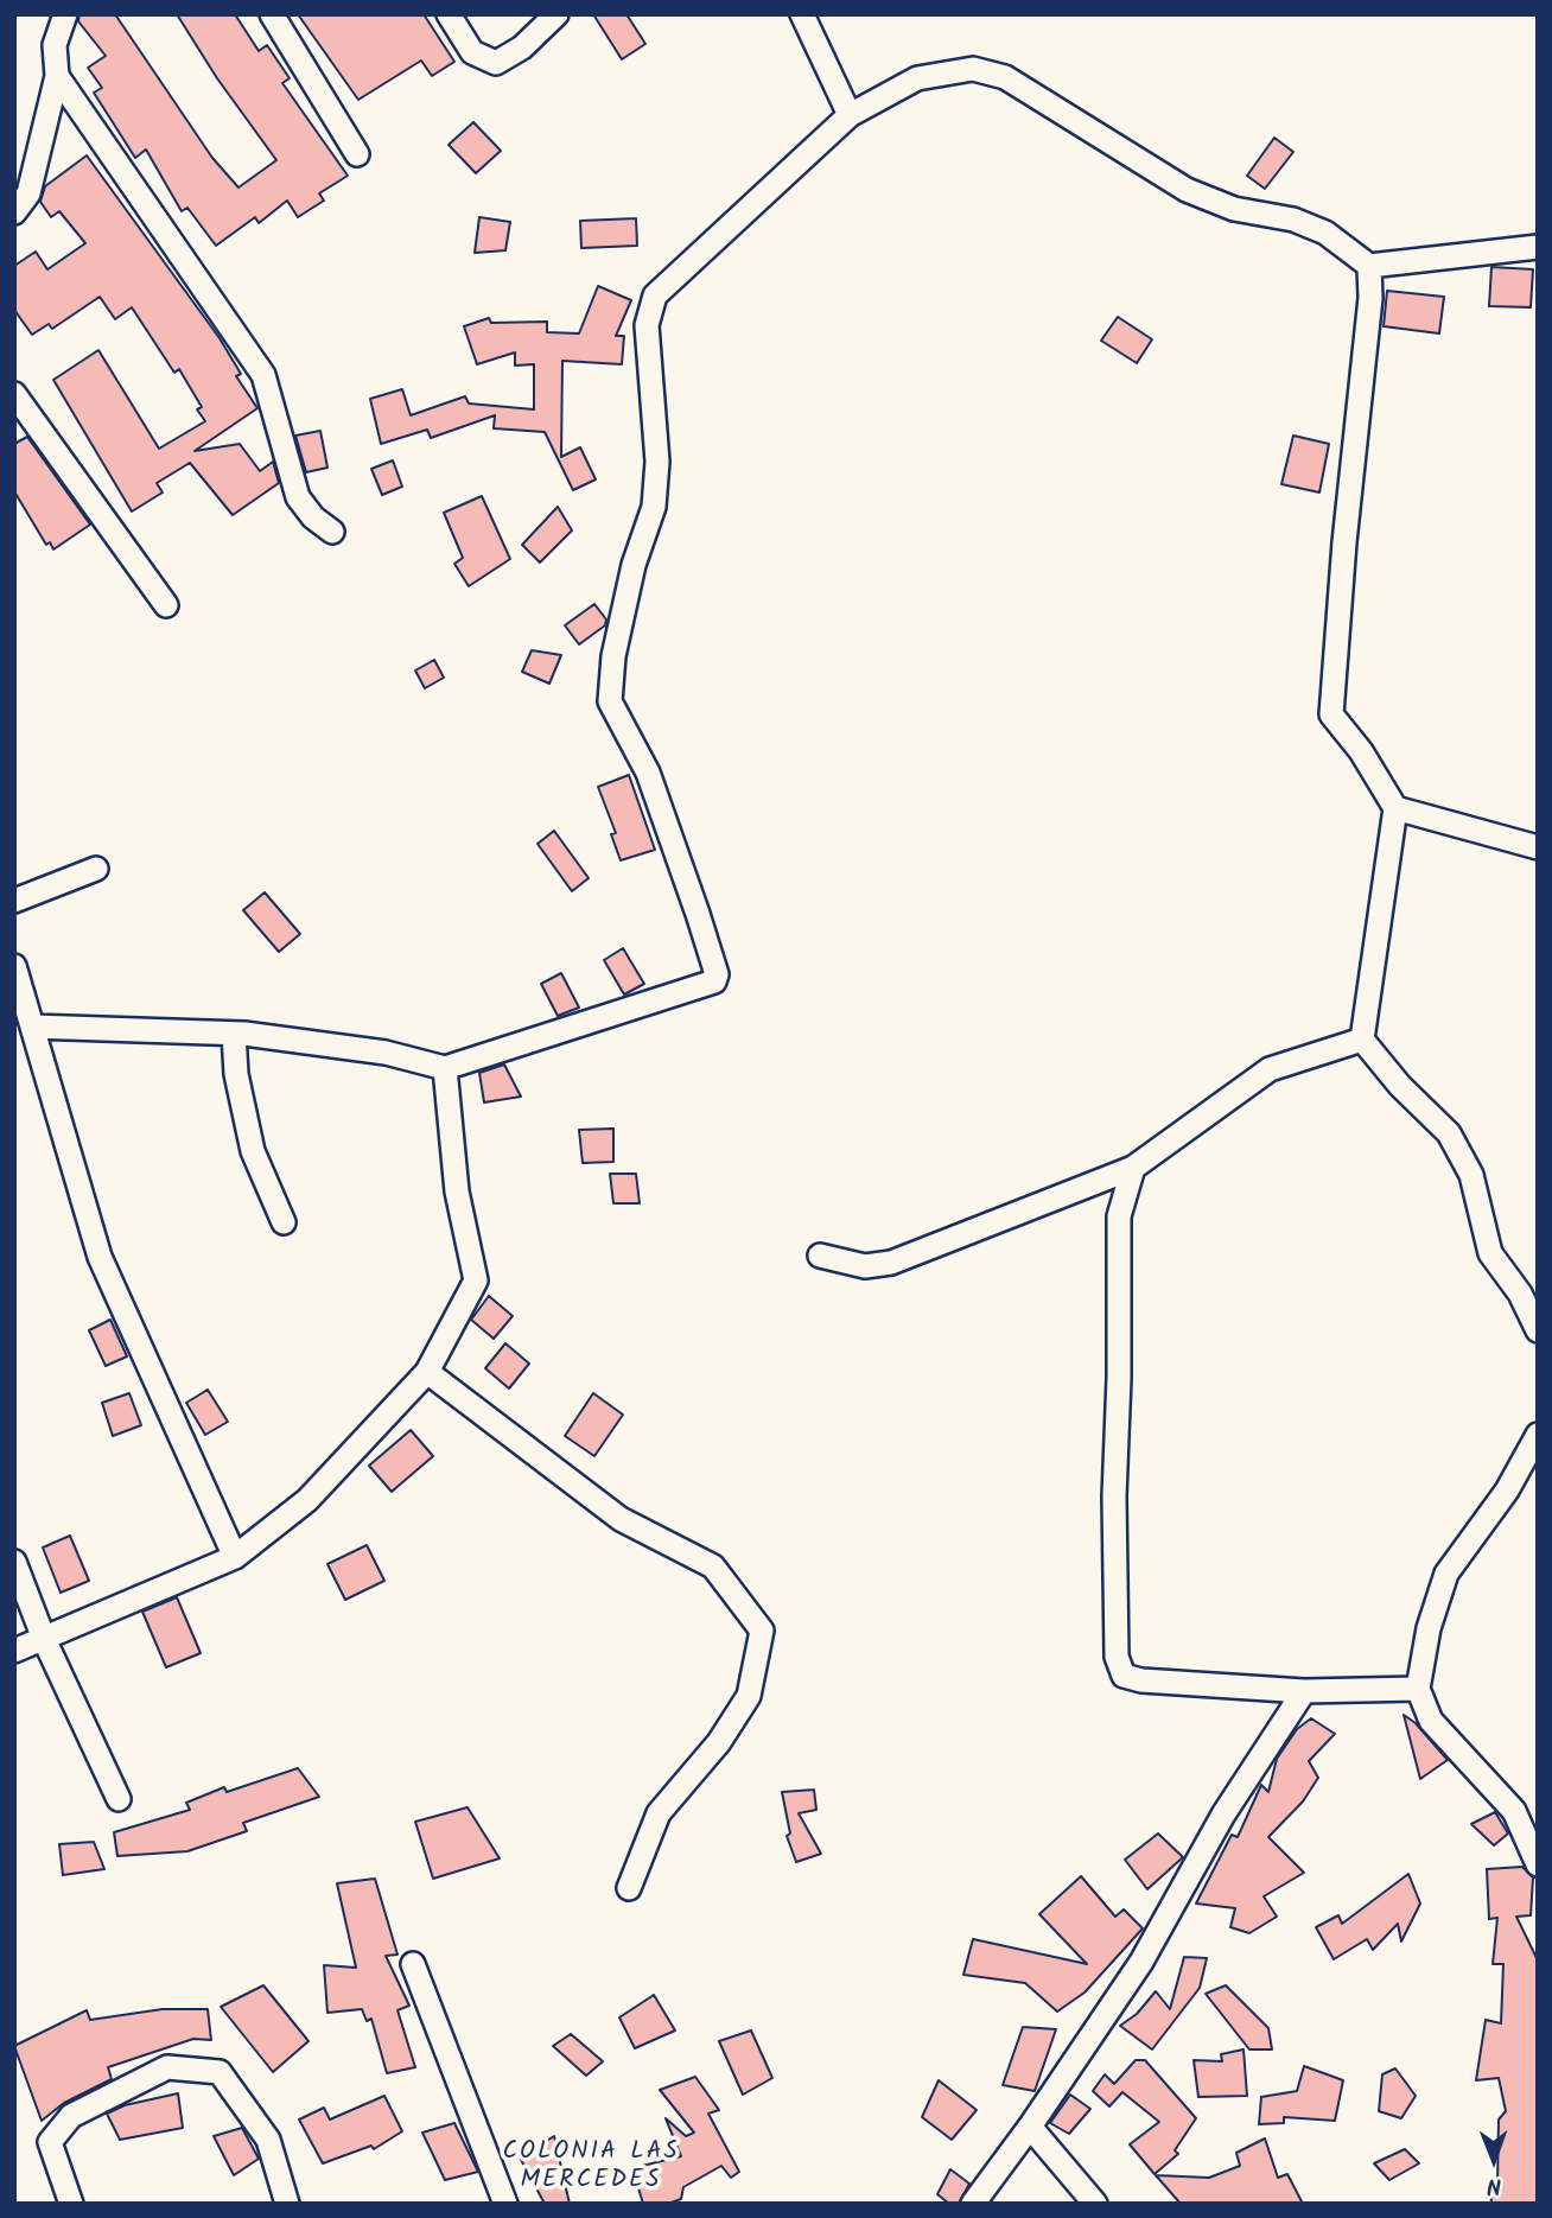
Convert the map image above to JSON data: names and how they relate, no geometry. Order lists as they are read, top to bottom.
{
  "districts": ["COLONIA LAS MERCEDES"],
  "north": "bottom"
}
